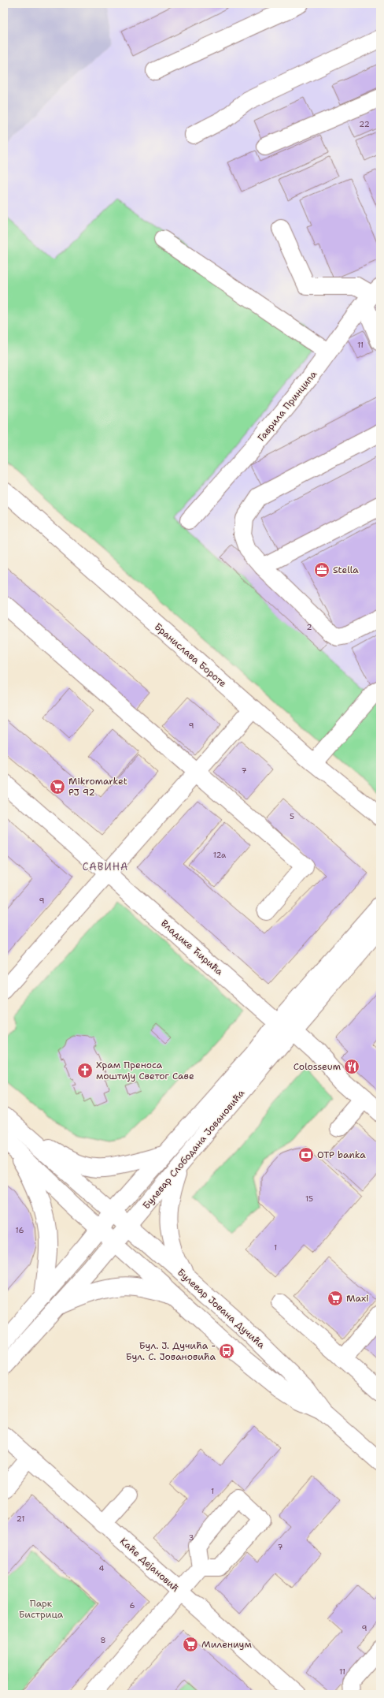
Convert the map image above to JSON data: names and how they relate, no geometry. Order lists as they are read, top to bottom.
{
  "streets": {
    "street": [
      "Гаврила Принципа",
      "Бранислава Бороте",
      "Владике Ћирића",
      "Булевар Слободана Јовановића",
      "Булевар Јована Дучића",
      "Каће Дејановић"
    ]
  },
  "crossings": [
    ["Владике Ћирића", "Булевар Слободана Јовановића"],
    ["Булевар Слободана Јовановића", "Булевар Јована Дучића"]
  ],
  "districts": ["САВИНА"],
  "parks": ["Парк Бистрица"],
  "places": {
    "office": ["Stella"],
    "supermarket": ["Mikromarket PJ 92", "Maxi", "Милениум"],
    "restaurant": ["Colosseum"],
    "church": ["Храм Преноса моштију Светог Саве"],
    "bank": ["OTP banka"],
    "bus stop": ["Бул. Ј. Дучића - Бул. С. Јовановића"]
  },
  "house_numbers": [
    "22",
    "11",
    "2",
    "9",
    "7",
    "5",
    "12a",
    "9",
    "15",
    "16",
    "1",
    "1",
    "21",
    "3",
    "7",
    "4",
    "6",
    "9",
    "8",
    "11"
  ]
}
